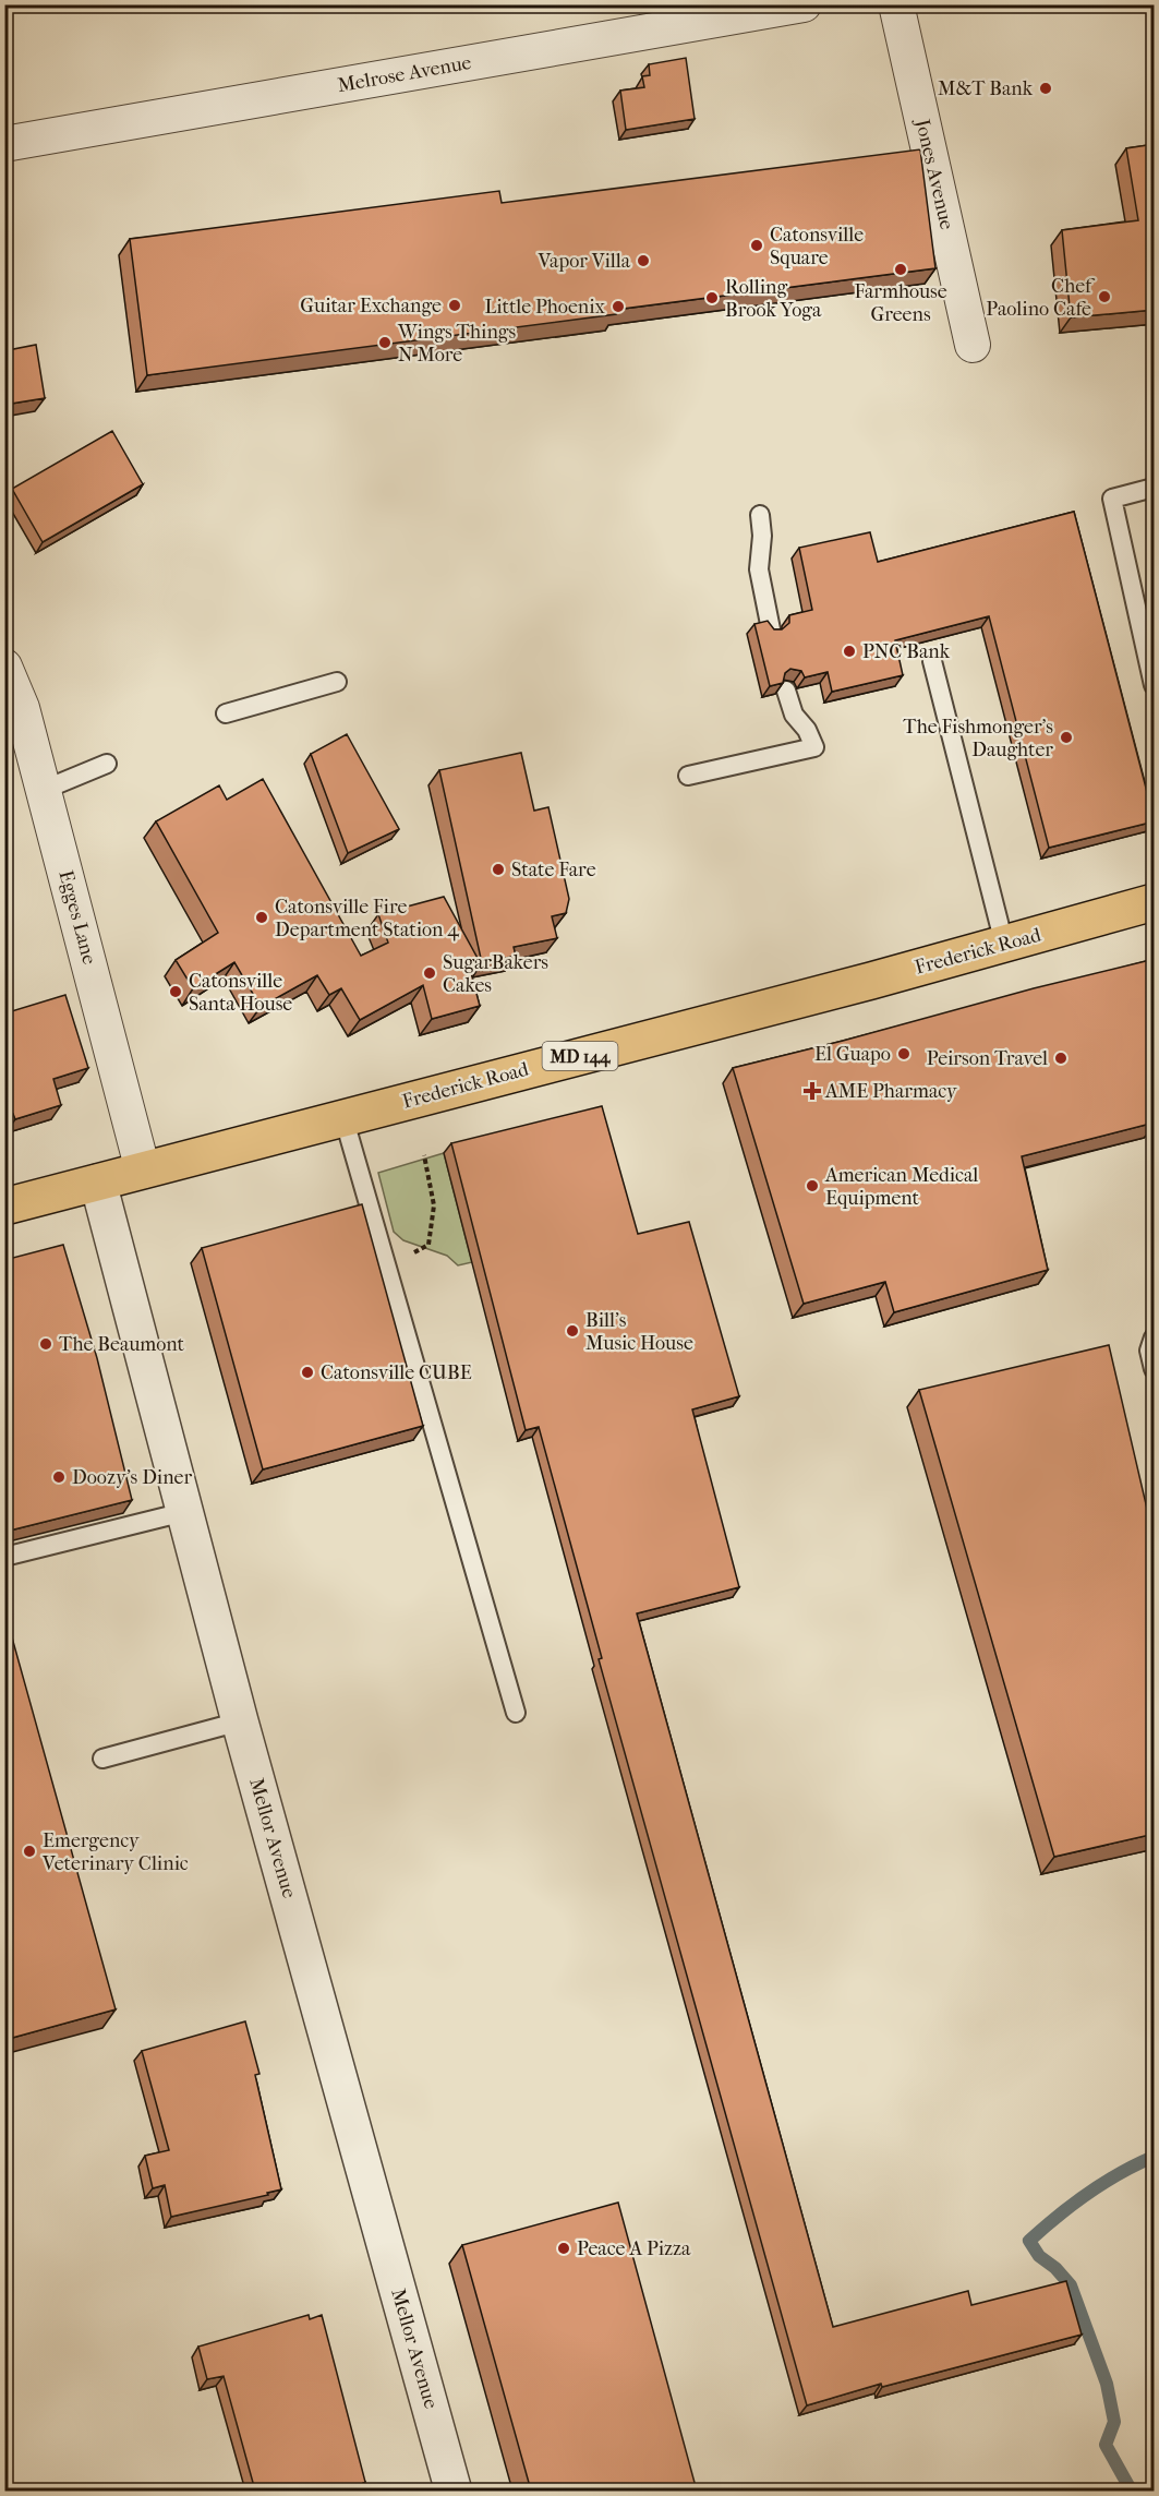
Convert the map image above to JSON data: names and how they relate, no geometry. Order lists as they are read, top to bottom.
{
  "streets": {
    "main road": ["Frederick Road", "MD 144"],
    "street": [
      "Melrose Avenue",
      "Jones Avenue",
      "Egges Lane",
      "Mellor Avenue"
    ]
  },
  "crossings": [
    ["Egges Lane", "Frederick Road"],
    ["Frederick Road", "Mellor Avenue"]
  ],
  "places": {
    "other": [
      "M&T Bank",
      "Catonsville Square",
      "Vapor Villa",
      "Farmhouse Greens",
      "Chef Paolino Cafe",
      "Rolling Brook Yoga",
      "Guitar Exchange",
      "Little Phoenix",
      "Wings Things N More",
      "PNC Bank",
      "The Fishmonger's Daughter",
      "State Fare",
      "Catonsville Fire Department Station 4",
      "SugarBakers Cakes",
      "Catonsville Santa House",
      "El Guapo",
      "Peirson Travel",
      "American Medical Equipment",
      "Bill's Music House",
      "The Beaumont",
      "Catonsville CUBE",
      "Doozy’s Diner",
      "Emergency Veterinary Clinic",
      "Peace A Pizza"
    ],
    "health": ["AME Pharmacy"]
  }
}
